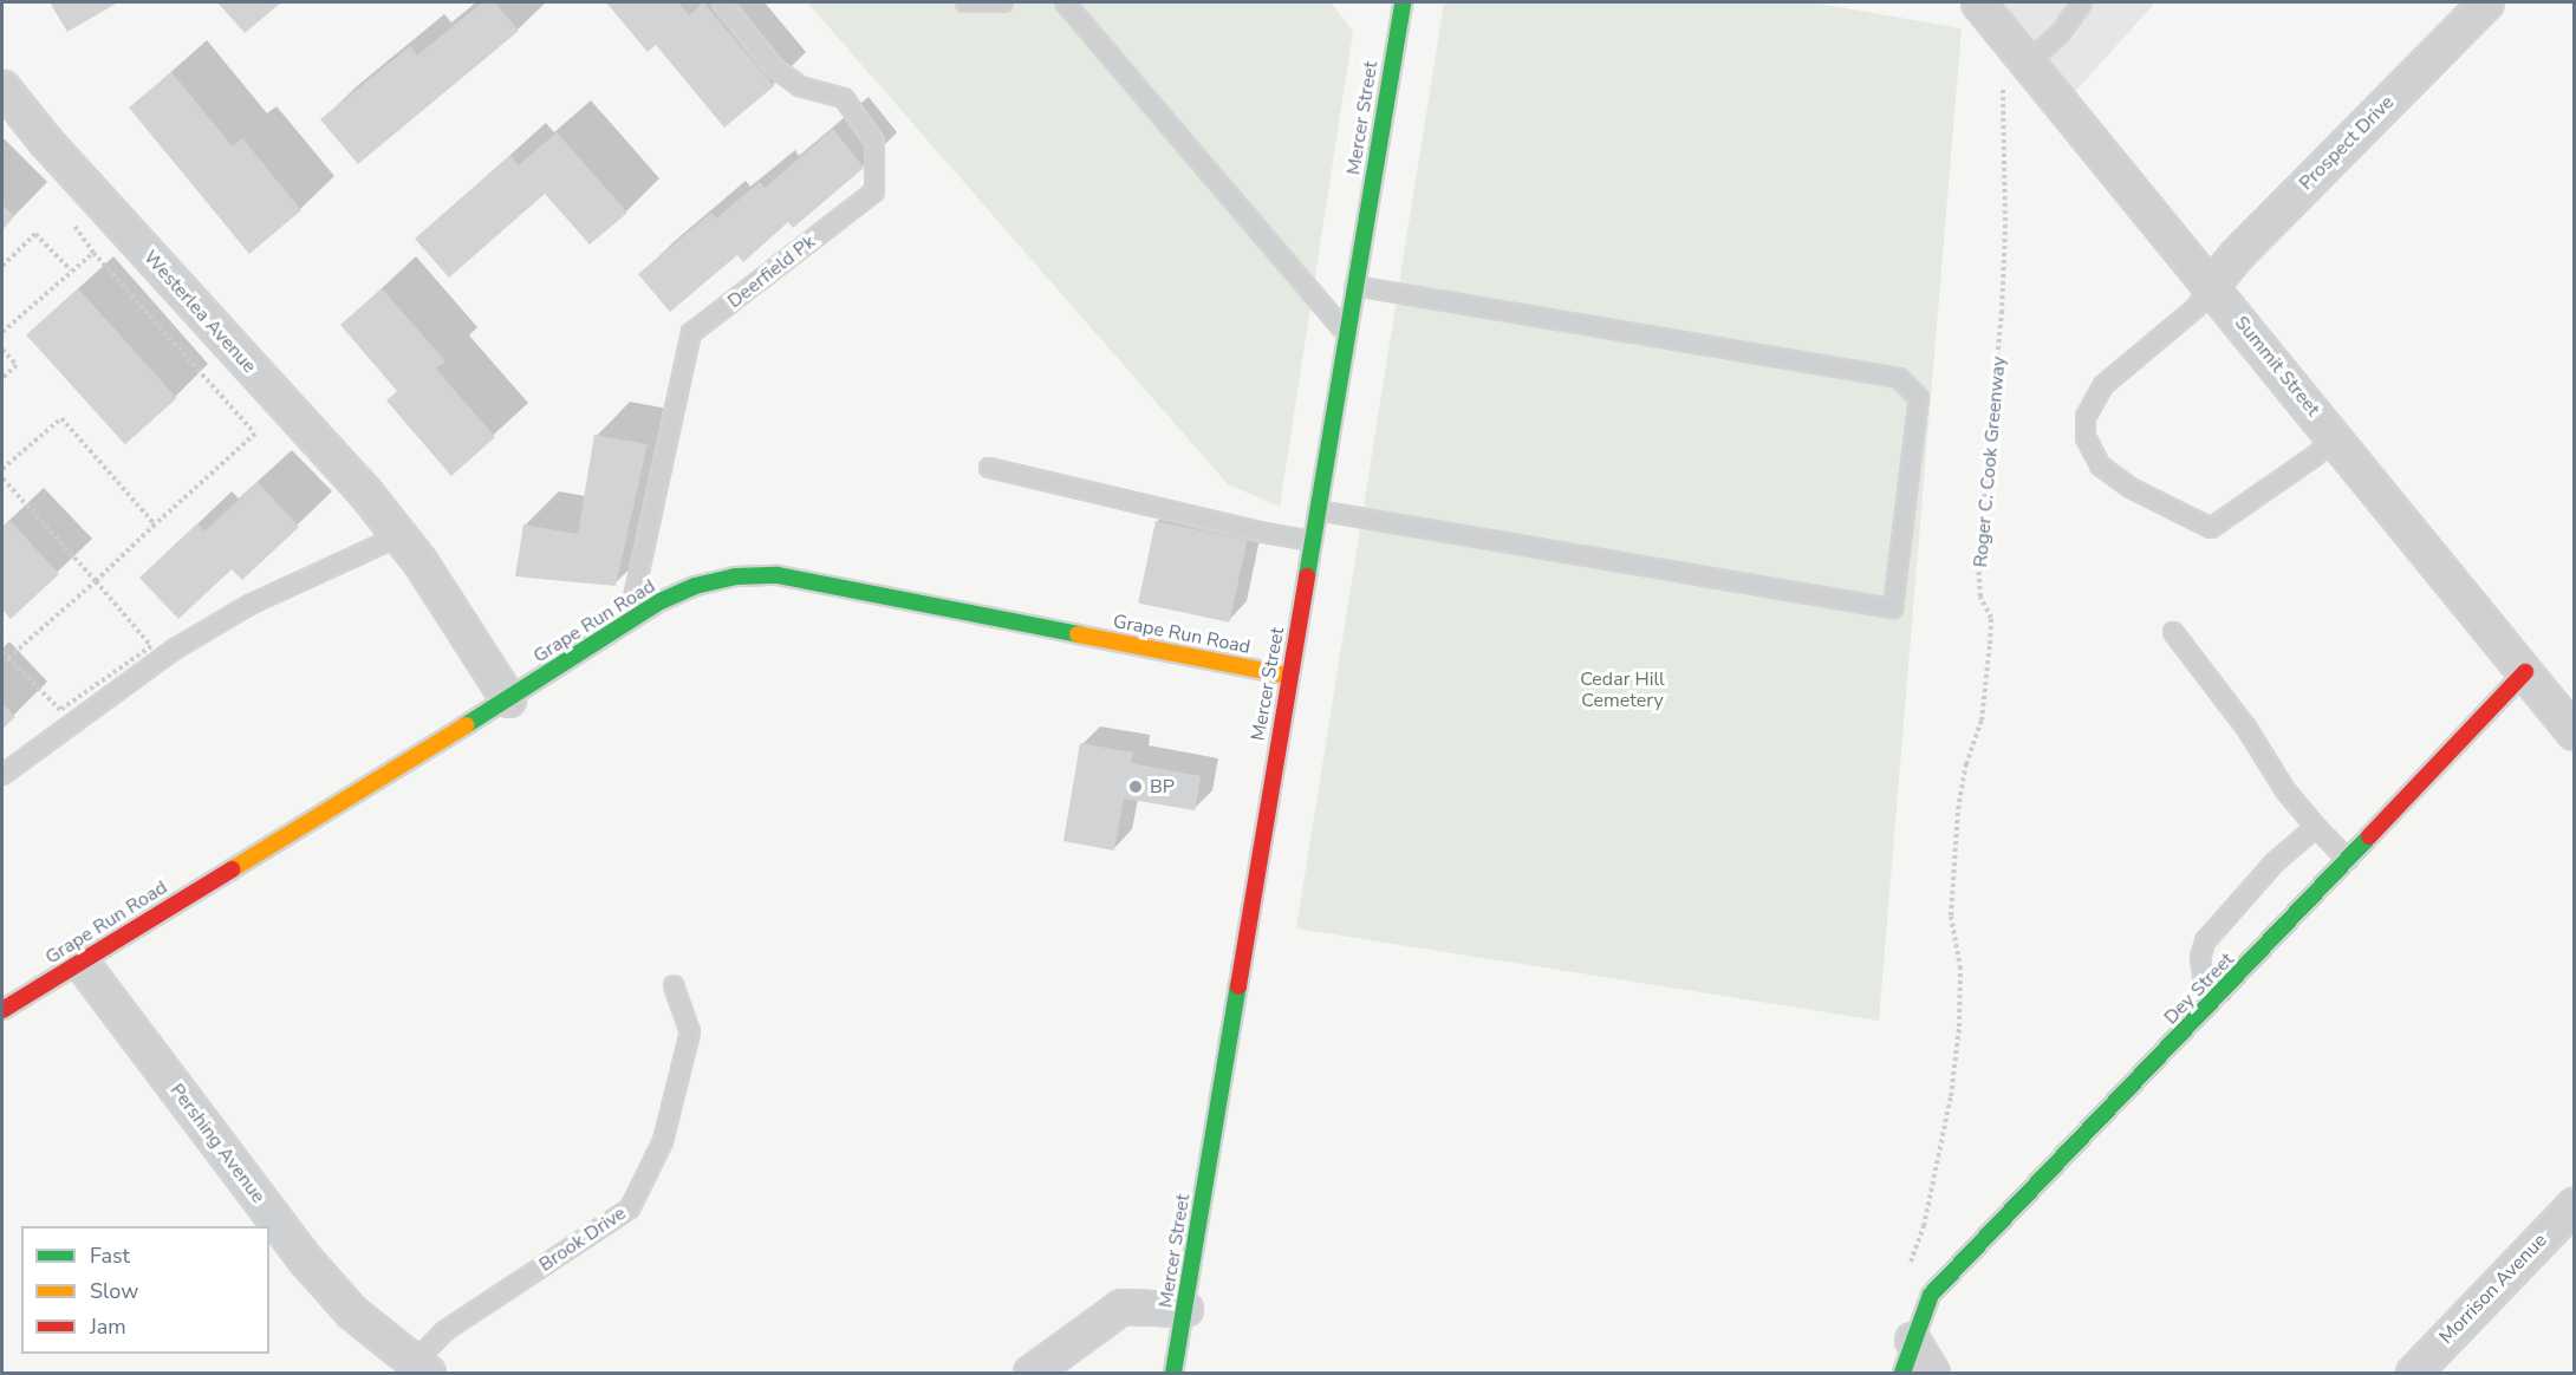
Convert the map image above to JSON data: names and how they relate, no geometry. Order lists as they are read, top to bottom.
{
  "streets": {
    "street": [
      "Mercer Street",
      "Prospect Drive",
      "Westerlea Avenue",
      "Summit Street",
      "Grape Run Road",
      "Dey Street",
      "Pershing Avenue",
      "Morrison Avenue"
    ],
    "lane": ["Deerfield Pk", "Brook Drive"],
    "path": ["Roger C. Cook Greenway"]
  },
  "crossings": [
    ["Mercer Street", "Grape Run Road"],
    ["Prospect Drive", "Summit Street"],
    ["Deerfield Pk", "Grape Run Road"],
    ["Westerlea Avenue", "Grape Run Road"],
    ["Summit Street", "Roger C. Cook Greenway"],
    ["Summit Street", "Dey Street"],
    ["Grape Run Road", "Pershing Avenue"],
    ["Pershing Avenue", "Brook Drive"]
  ],
  "parks": ["Cedar Hill Cemetery"],
  "places": ["BP"],
  "legend": ["Fast", "Slow", "Jam"]
}
